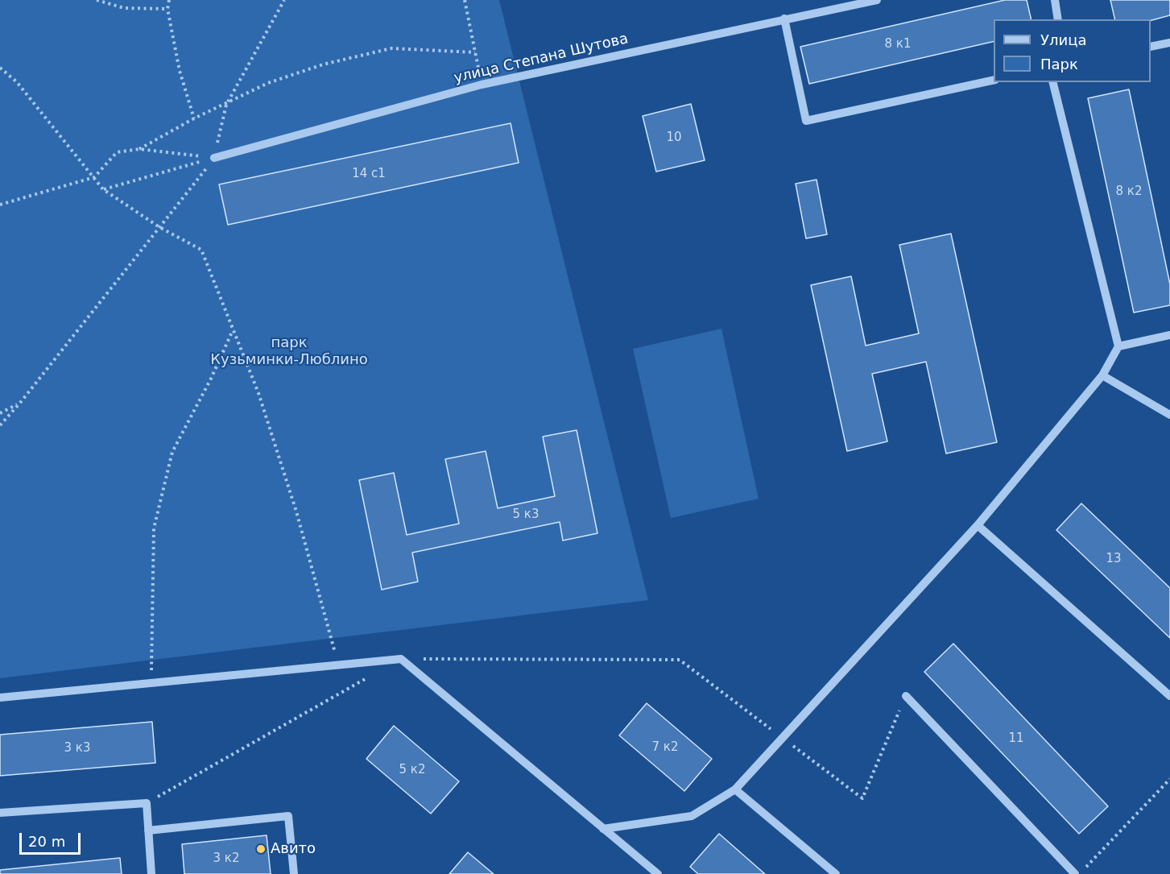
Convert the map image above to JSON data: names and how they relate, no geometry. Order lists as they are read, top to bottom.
{
  "streets": {
    "street": ["улица Степана Шутова"]
  },
  "parks": ["парк Кузьминки-Люблино"],
  "places": ["Авито"],
  "house_numbers": [
    "8 к1",
    "10",
    "14 с1",
    "8 к2",
    "5 к3",
    "13",
    "11",
    "7 к2",
    "3 к3",
    "5 к2",
    "3 к2"
  ],
  "legend": ["Улица", "Парк"],
  "scale_bar": "20 m"
}
